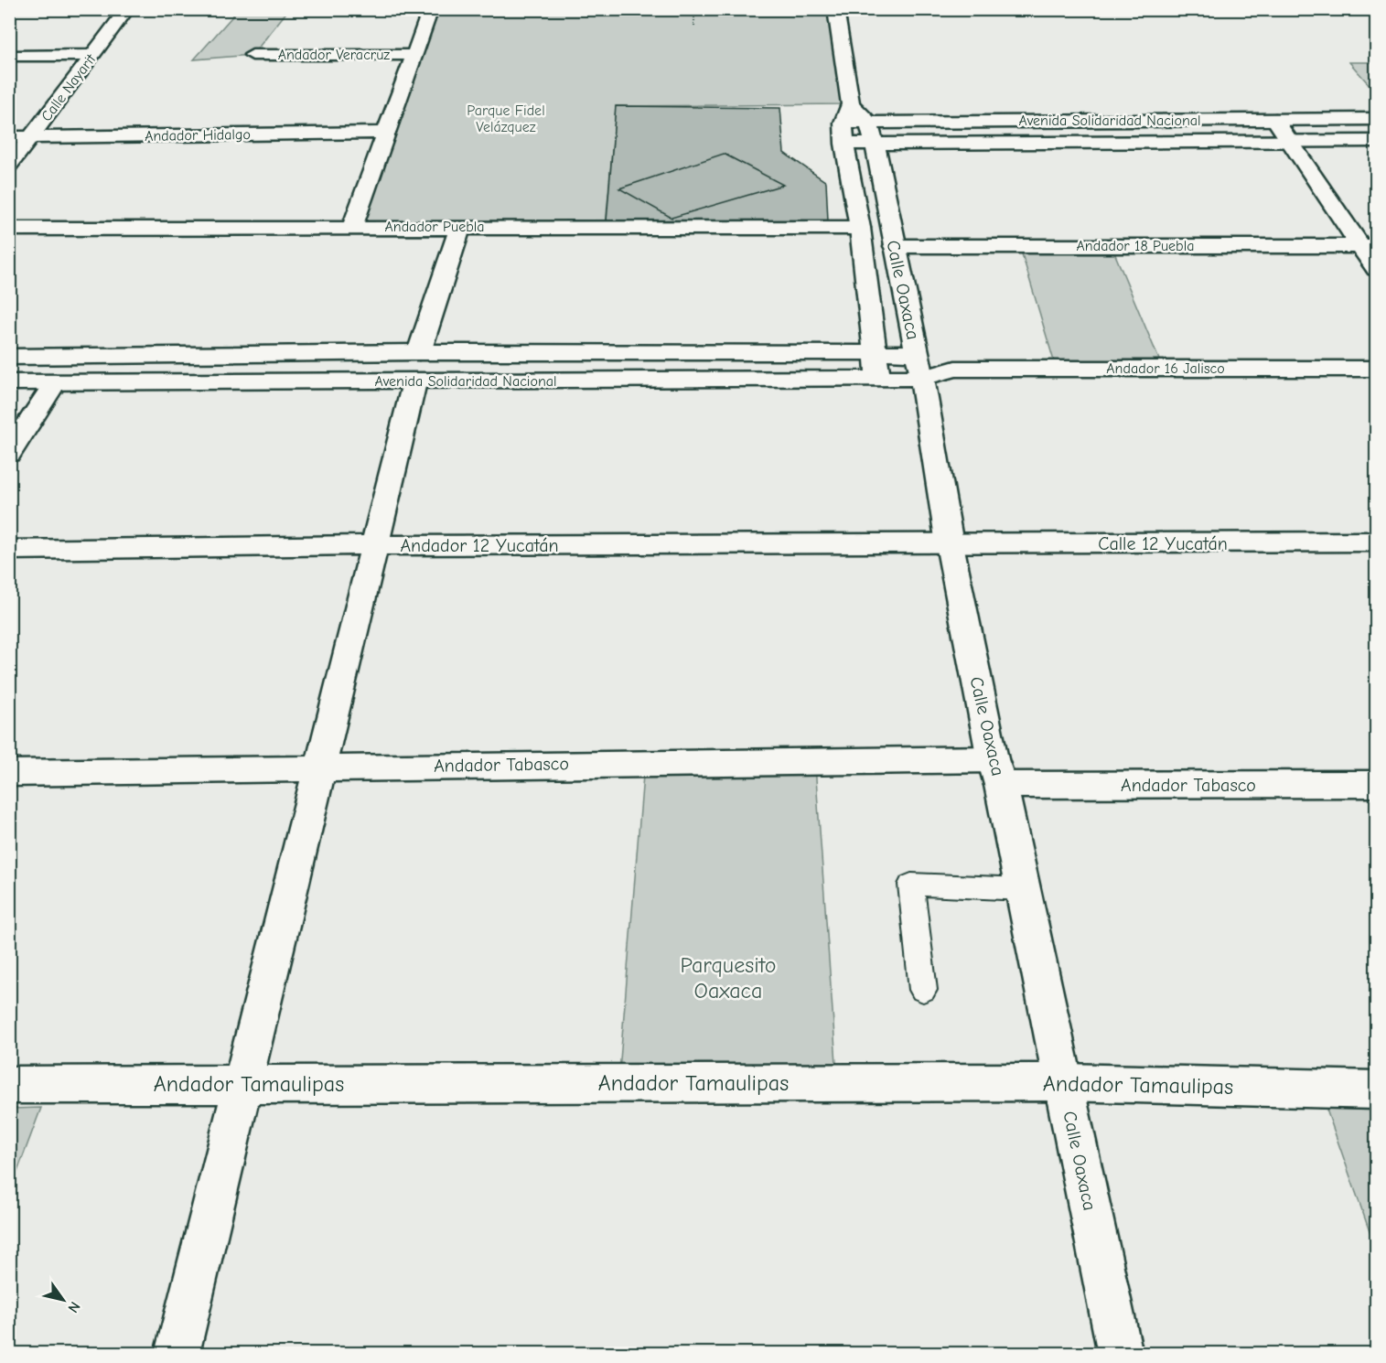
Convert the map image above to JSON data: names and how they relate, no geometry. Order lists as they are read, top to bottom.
{
  "streets": {
    "street": [
      "Andador Veracruz",
      "Calle Nayarit",
      "Avenida Solidaridad Nacional",
      "Andador Hidalgo",
      "Andador Puebla",
      "Andador 18 Puebla",
      "Calle Oaxaca",
      "Andador 16 Jalisco",
      "Calle 12 Yucatán",
      "Andador 12 Yucatán",
      "Andador Tabasco",
      "Andador Tamaulipas"
    ]
  },
  "crossings": [
    ["Calle Nayarit", "Andador Hidalgo"],
    ["Avenida Solidaridad Nacional", "Calle Oaxaca"],
    ["Avenida Solidaridad Nacional", "Andador 16 Jalisco"],
    ["Andador Puebla", "Calle Oaxaca"],
    ["Andador 18 Puebla", "Calle Oaxaca"],
    ["Calle Oaxaca", "Andador 16 Jalisco"],
    ["Calle Oaxaca", "Calle 12 Yucatán"],
    ["Calle Oaxaca", "Andador 12 Yucatán"],
    ["Calle Oaxaca", "Andador Tabasco"],
    ["Calle Oaxaca", "Andador Tamaulipas"],
    ["Calle 12 Yucatán", "Andador 12 Yucatán"]
  ],
  "parks": ["Parque Fidel Velázquez", "Parquesito Oaxaca"],
  "north": "bottom right"
}
